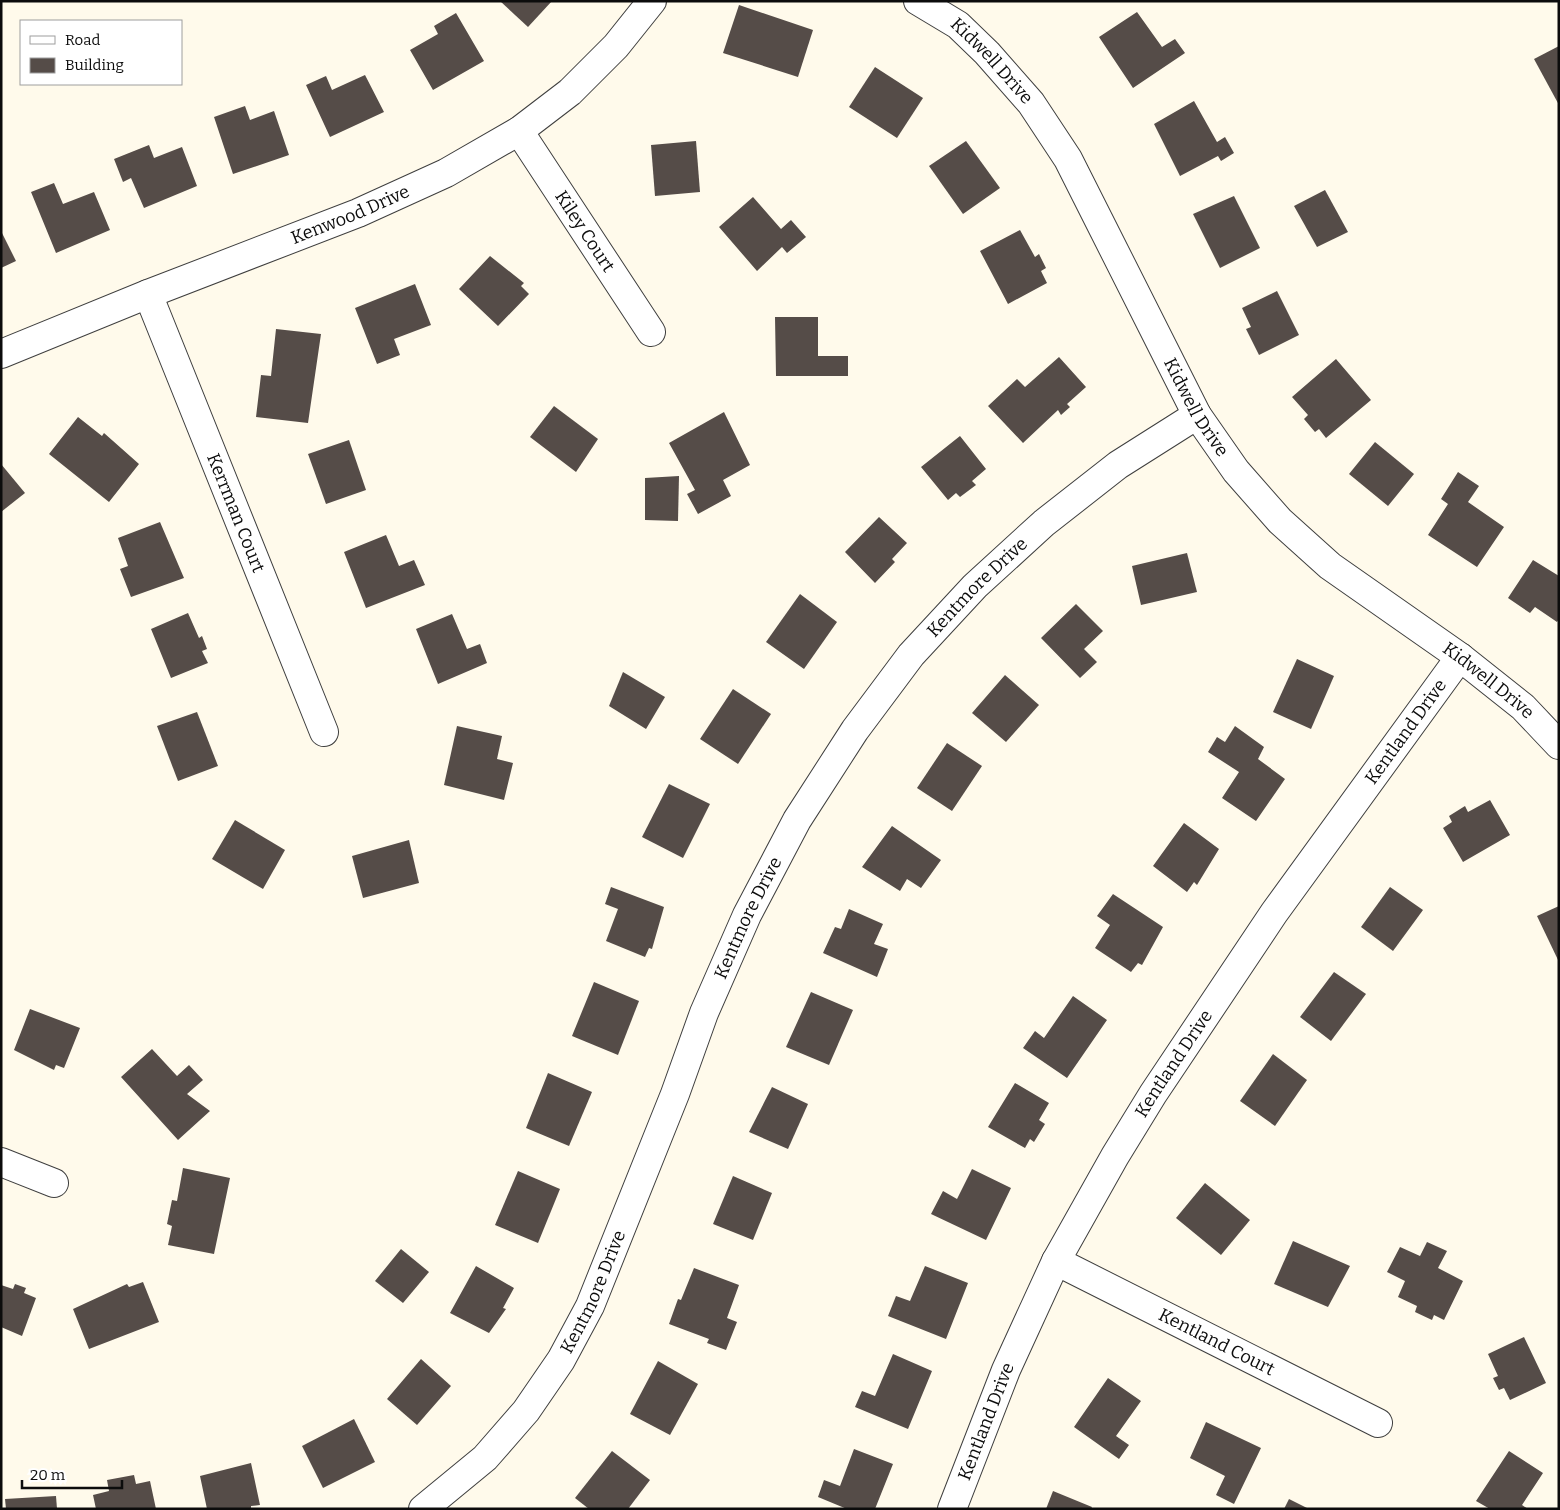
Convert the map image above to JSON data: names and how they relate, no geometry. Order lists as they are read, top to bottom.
{
  "streets": {
    "street": [
      "Kidwell Drive",
      "Kenwood Drive",
      "Kiley Court",
      "Kerrman Court",
      "Kentmore Drive",
      "Kentland Drive",
      "Kentland Court"
    ]
  },
  "crossings": [
    ["Kidwell Drive", "Kentmore Drive"],
    ["Kidwell Drive", "Kentland Drive"],
    ["Kenwood Drive", "Kiley Court"],
    ["Kenwood Drive", "Kerrman Court"],
    ["Kentland Drive", "Kentland Court"]
  ],
  "legend": ["Road", "Building"],
  "scale_bar": "20 m"
}
